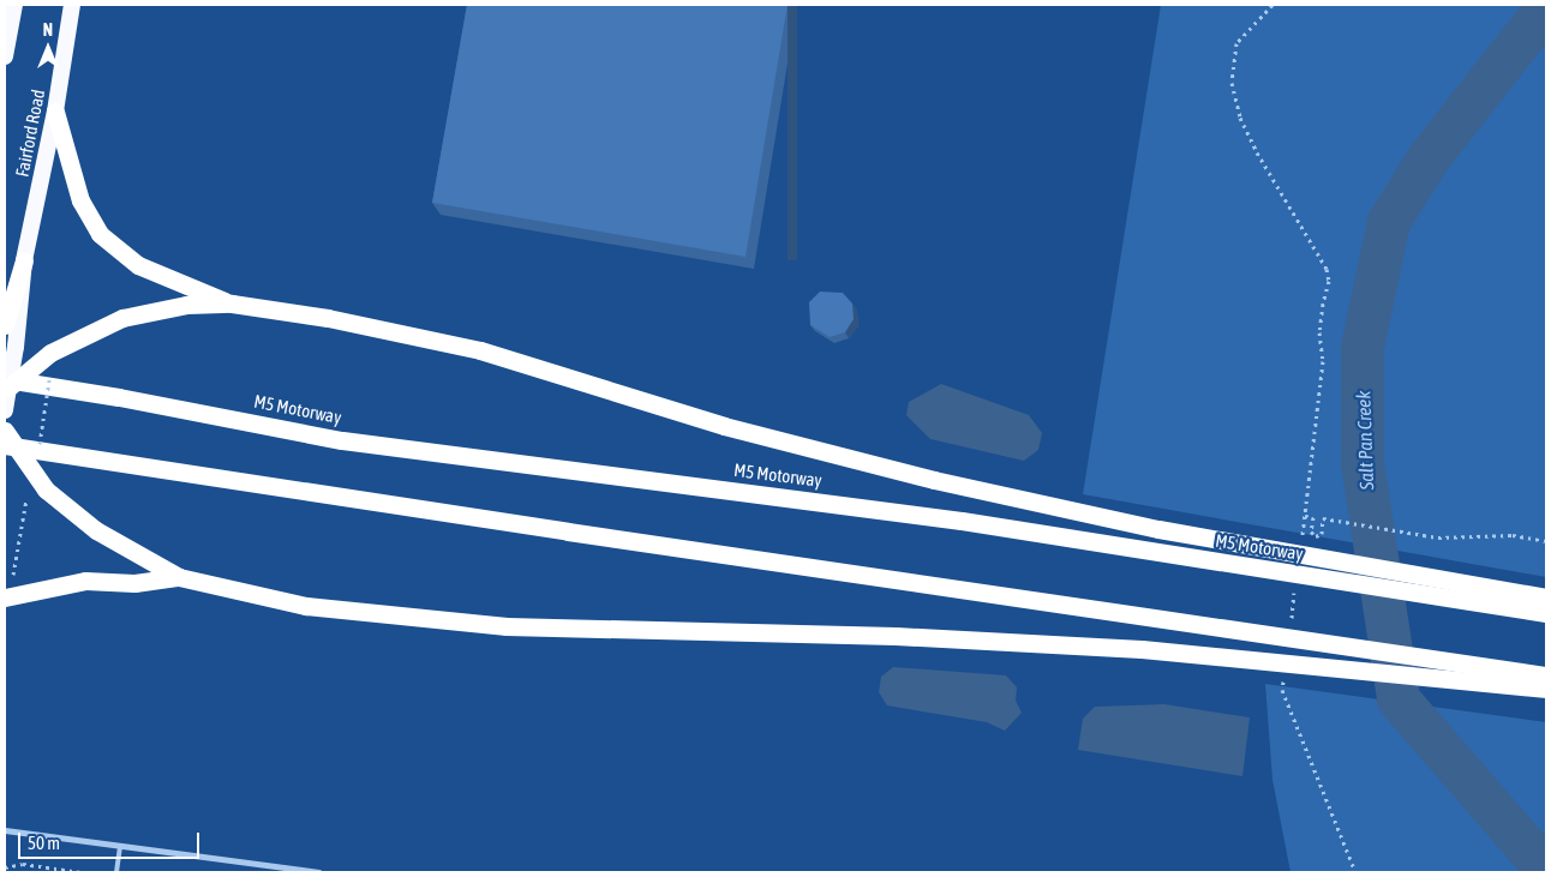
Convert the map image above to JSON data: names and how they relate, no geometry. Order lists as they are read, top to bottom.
{
  "streets": {
    "highway": ["Fairford Road", "M5 Motorway"]
  },
  "crossings": [
    ["Fairford Road", "M5 Motorway"]
  ],
  "water": ["Salt Pan Creek"],
  "scale_bar": "50 m",
  "north": "top"
}
